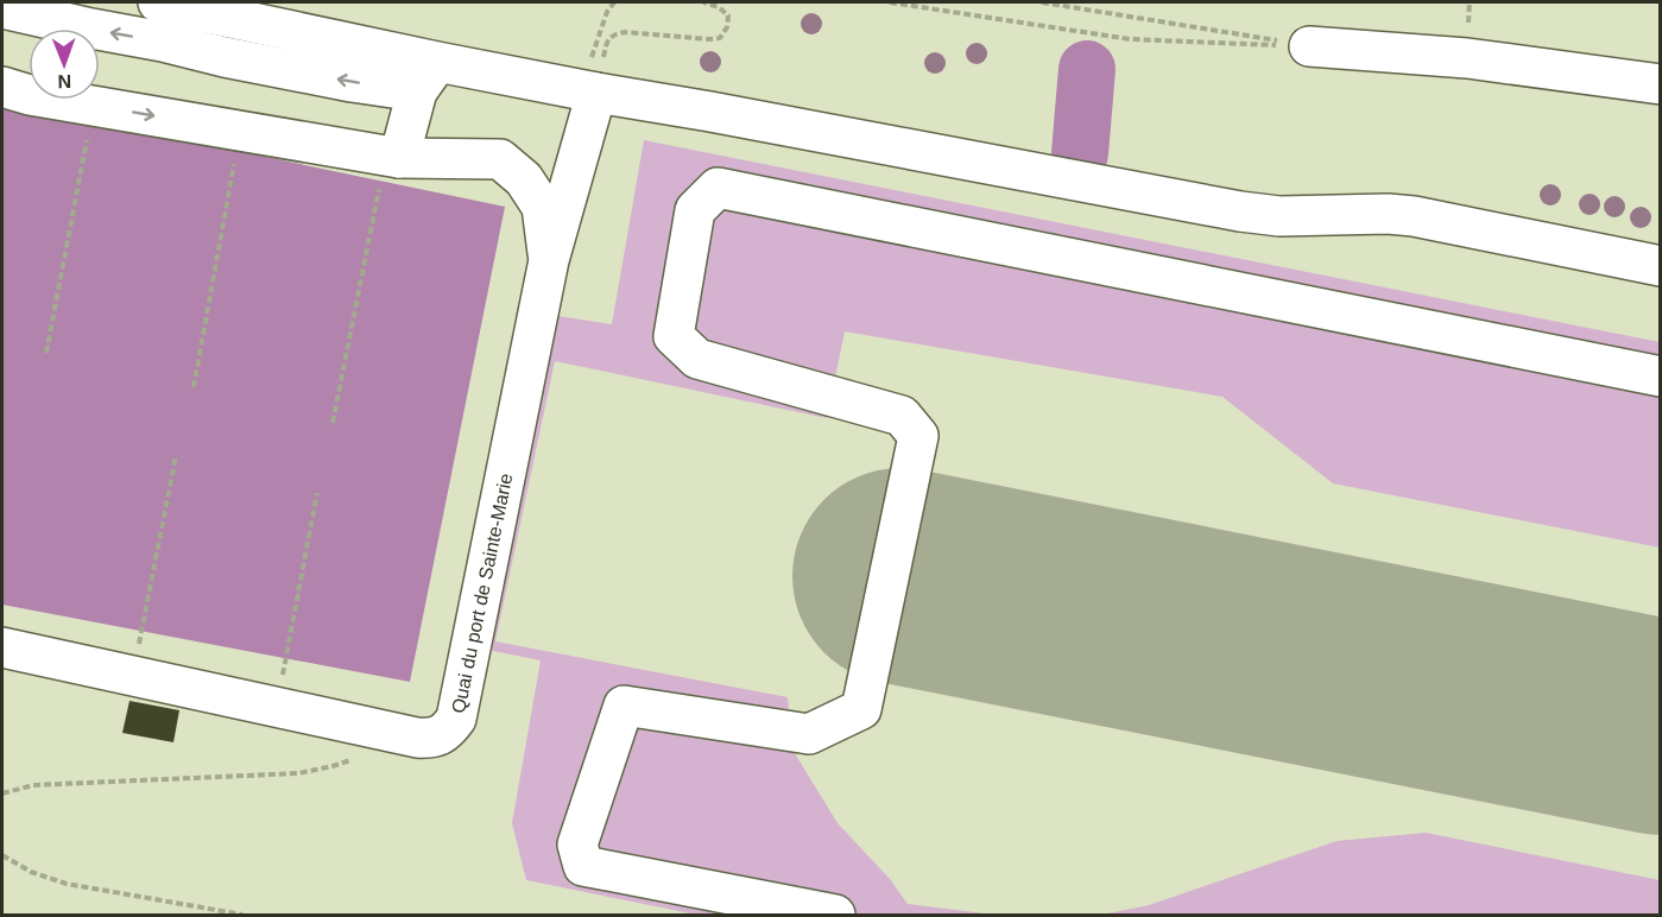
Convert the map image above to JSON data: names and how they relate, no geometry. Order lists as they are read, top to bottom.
{
  "streets": {
    "street": ["Quai du port de Sainte-Marie"]
  },
  "north": "bottom"
}
